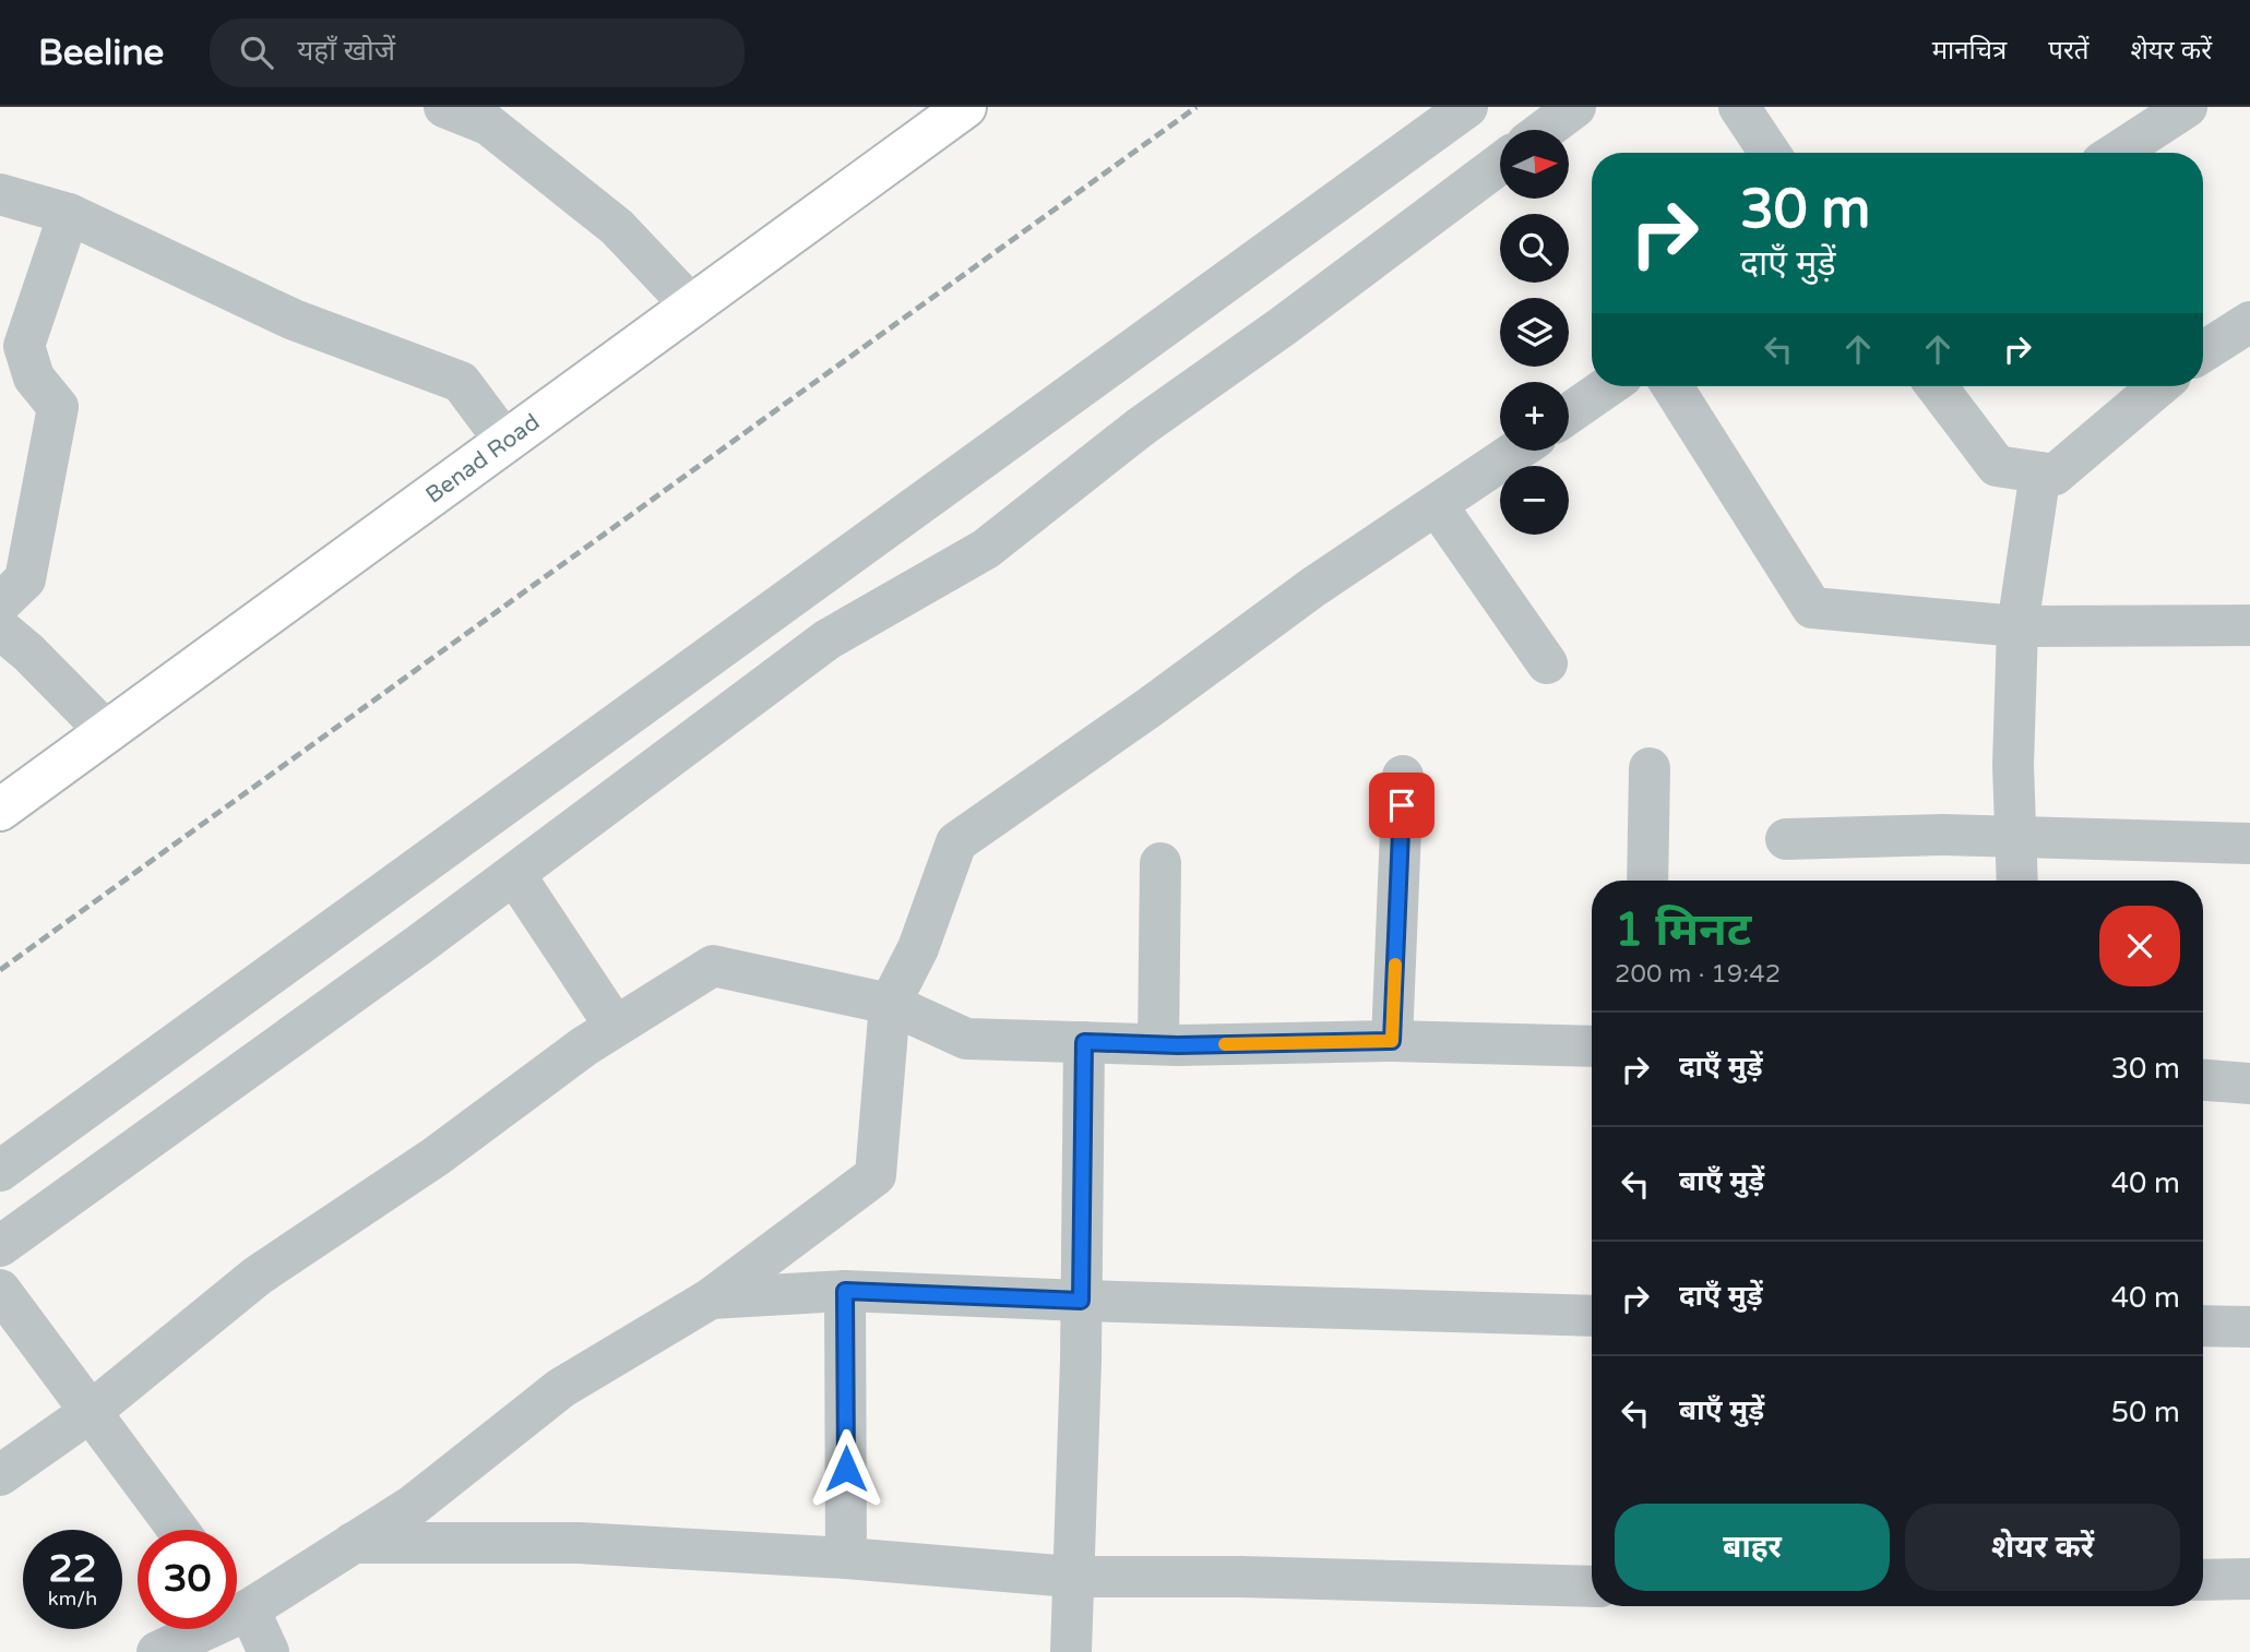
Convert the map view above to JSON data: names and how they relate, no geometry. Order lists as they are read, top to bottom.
{
  "streets": {
    "main road": ["Benad Road"]
  },
  "north": "right",
  "page": {
    "header": "Beeline",
    "search": "यहाँ खोजें",
    "nav": ["मानचित्र", "परतें", "शेयर करें"],
    "map_buttons": ["+", "−"],
    "turn": ["30 m", "दाएँ मुड़ें"],
    "heading": ["1 मिनट", "200 m · 19:42"],
    "list": [
      {
        "name": "दाएँ मुड़ें",
        "value": "30 m"
      },
      {
        "name": "बाएँ मुड़ें",
        "value": "40 m"
      },
      {
        "name": "दाएँ मुड़ें",
        "value": "40 m"
      },
      {
        "name": "बाएँ मुड़ें",
        "value": "50 m"
      }
    ],
    "buttons": ["बाहर", "शेयर करें"],
    "speed": "22 km/h",
    "limit": "30"
  }
}
